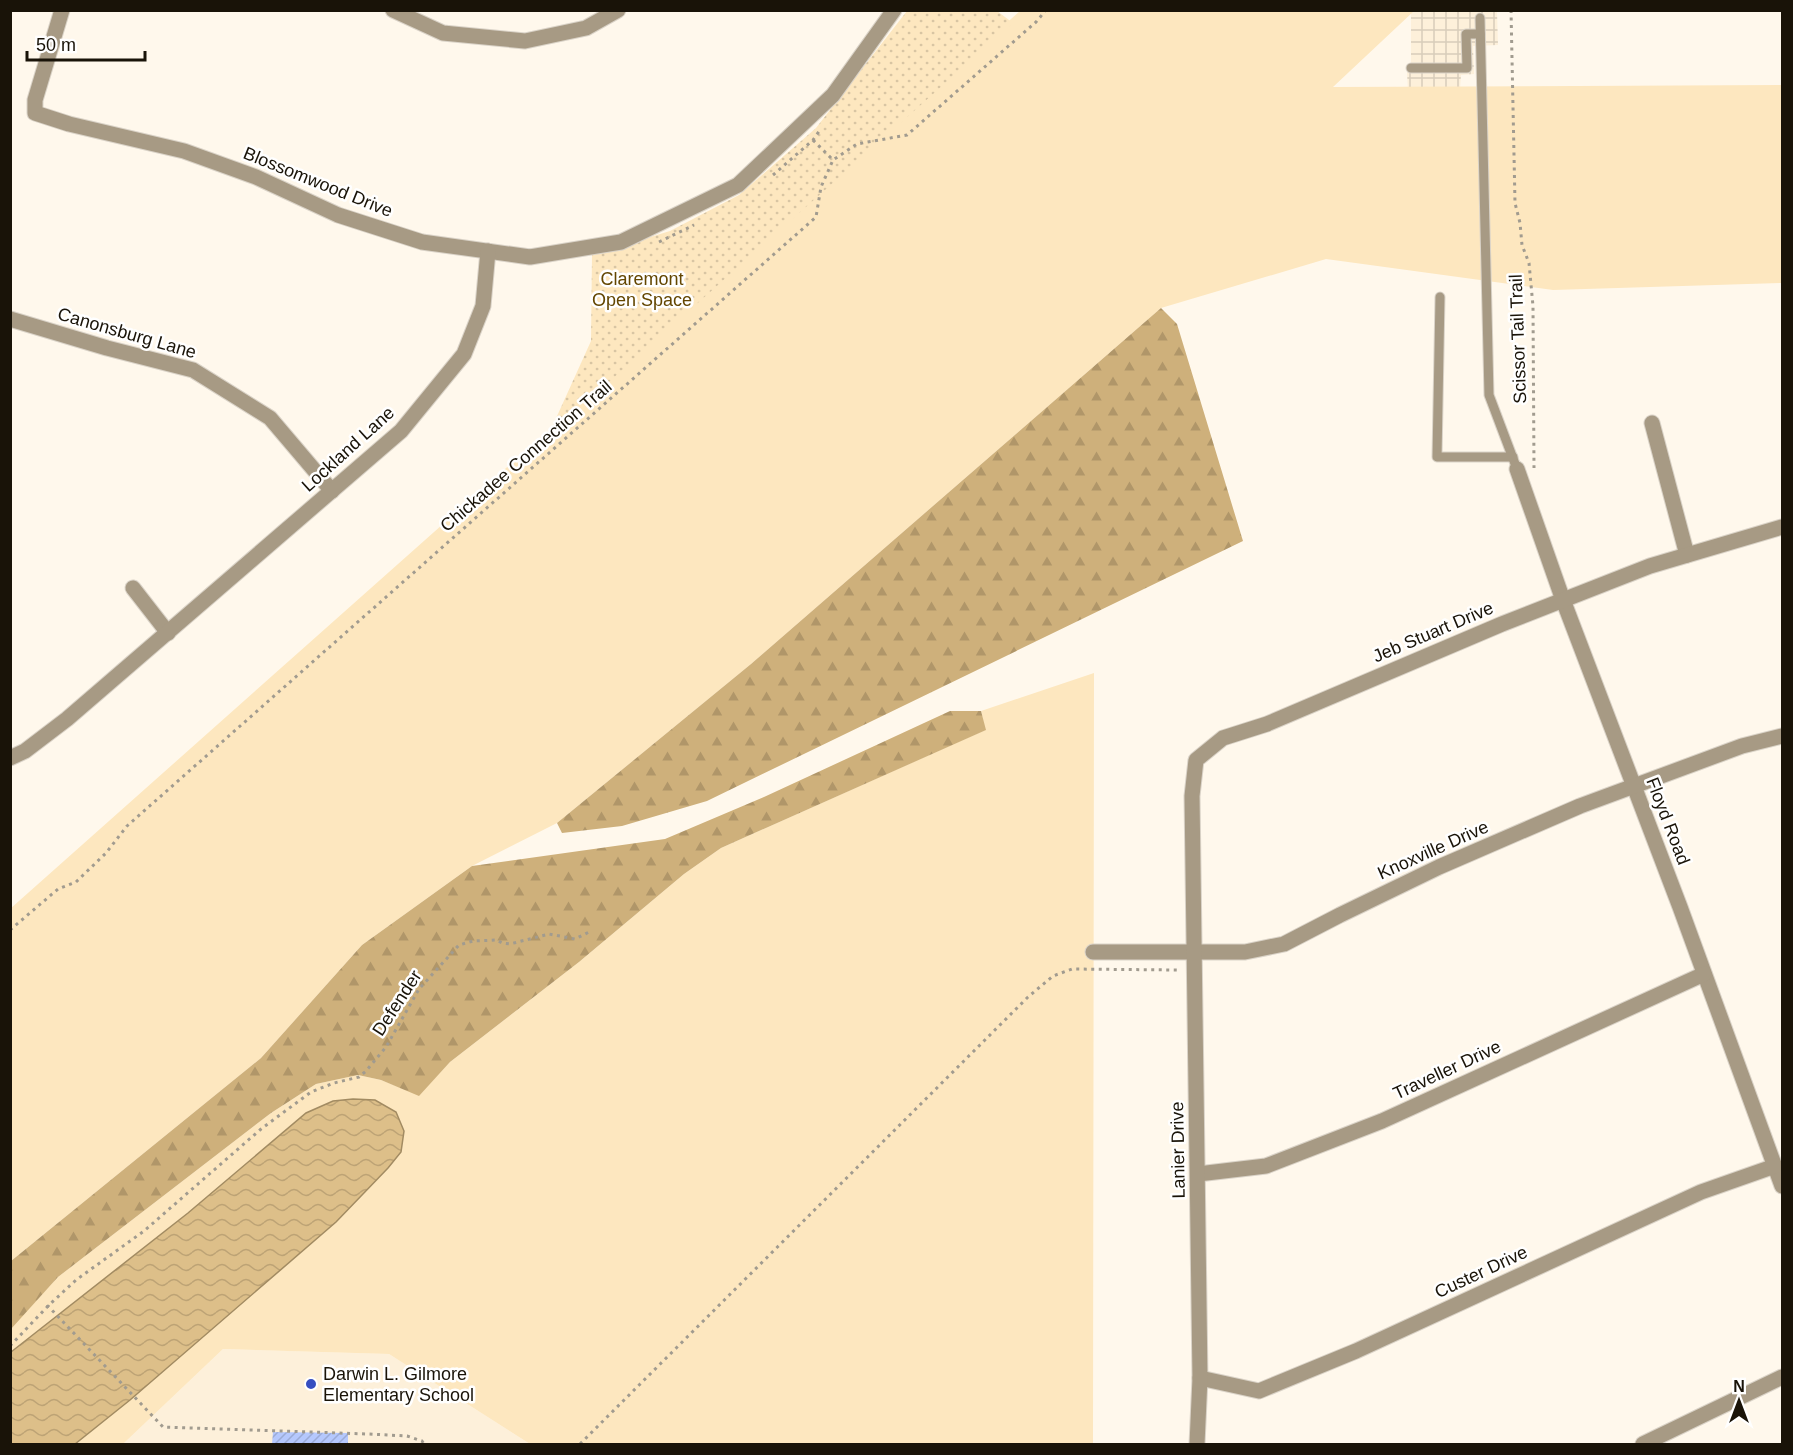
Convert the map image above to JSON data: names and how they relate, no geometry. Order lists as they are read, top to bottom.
{
  "streets": {
    "street": [
      "Blossomwood Drive",
      "Canonsburg Lane",
      "Lockland Lane",
      "Jeb Stuart Drive",
      "Floyd Road",
      "Knoxville Drive",
      "Traveller Drive",
      "Lanier Drive",
      "Custer Drive"
    ],
    "path": ["Scissor Tail Trail", "Chickadee Connection Trail", "Defender"]
  },
  "crossings": [
    ["Blossomwood Drive", "Lockland Lane"],
    ["Canonsburg Lane", "Lockland Lane"],
    ["Jeb Stuart Drive", "Floyd Road"],
    ["Jeb Stuart Drive", "Lanier Drive"],
    ["Floyd Road", "Knoxville Drive"],
    ["Floyd Road", "Traveller Drive"],
    ["Floyd Road", "Custer Drive"],
    ["Knoxville Drive", "Lanier Drive"],
    ["Traveller Drive", "Lanier Drive"],
    ["Lanier Drive", "Custer Drive"]
  ],
  "parks": ["Claremont Open Space"],
  "places": ["Darwin L. Gilmore Elementary School"],
  "scale_bar": "50 m",
  "north": "top"
}
